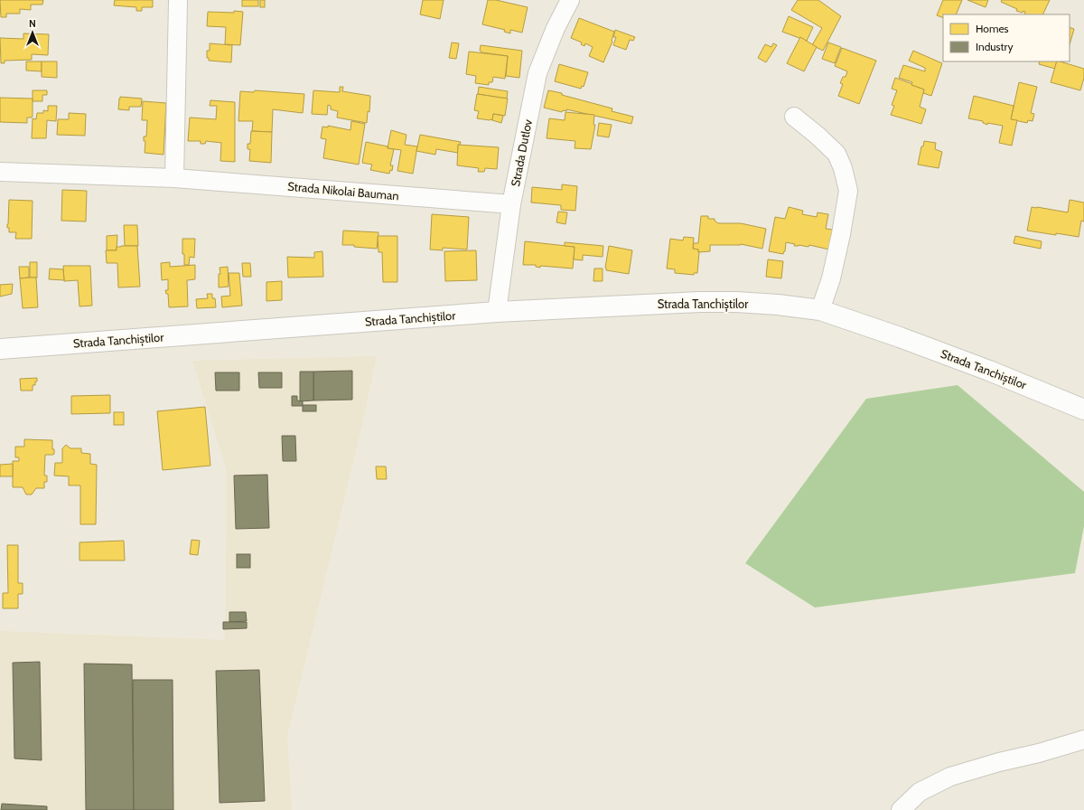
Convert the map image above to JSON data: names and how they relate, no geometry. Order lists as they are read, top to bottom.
{
  "streets": {
    "street": ["Strada Dutlov", "Strada Nikolai Bauman", "Strada Tanchiștilor"]
  },
  "crossings": [
    ["Strada Dutlov", "Strada Nikolai Bauman"],
    ["Strada Dutlov", "Strada Tanchiștilor"]
  ],
  "legend": ["Homes", "Industry"],
  "north": "top"
}
